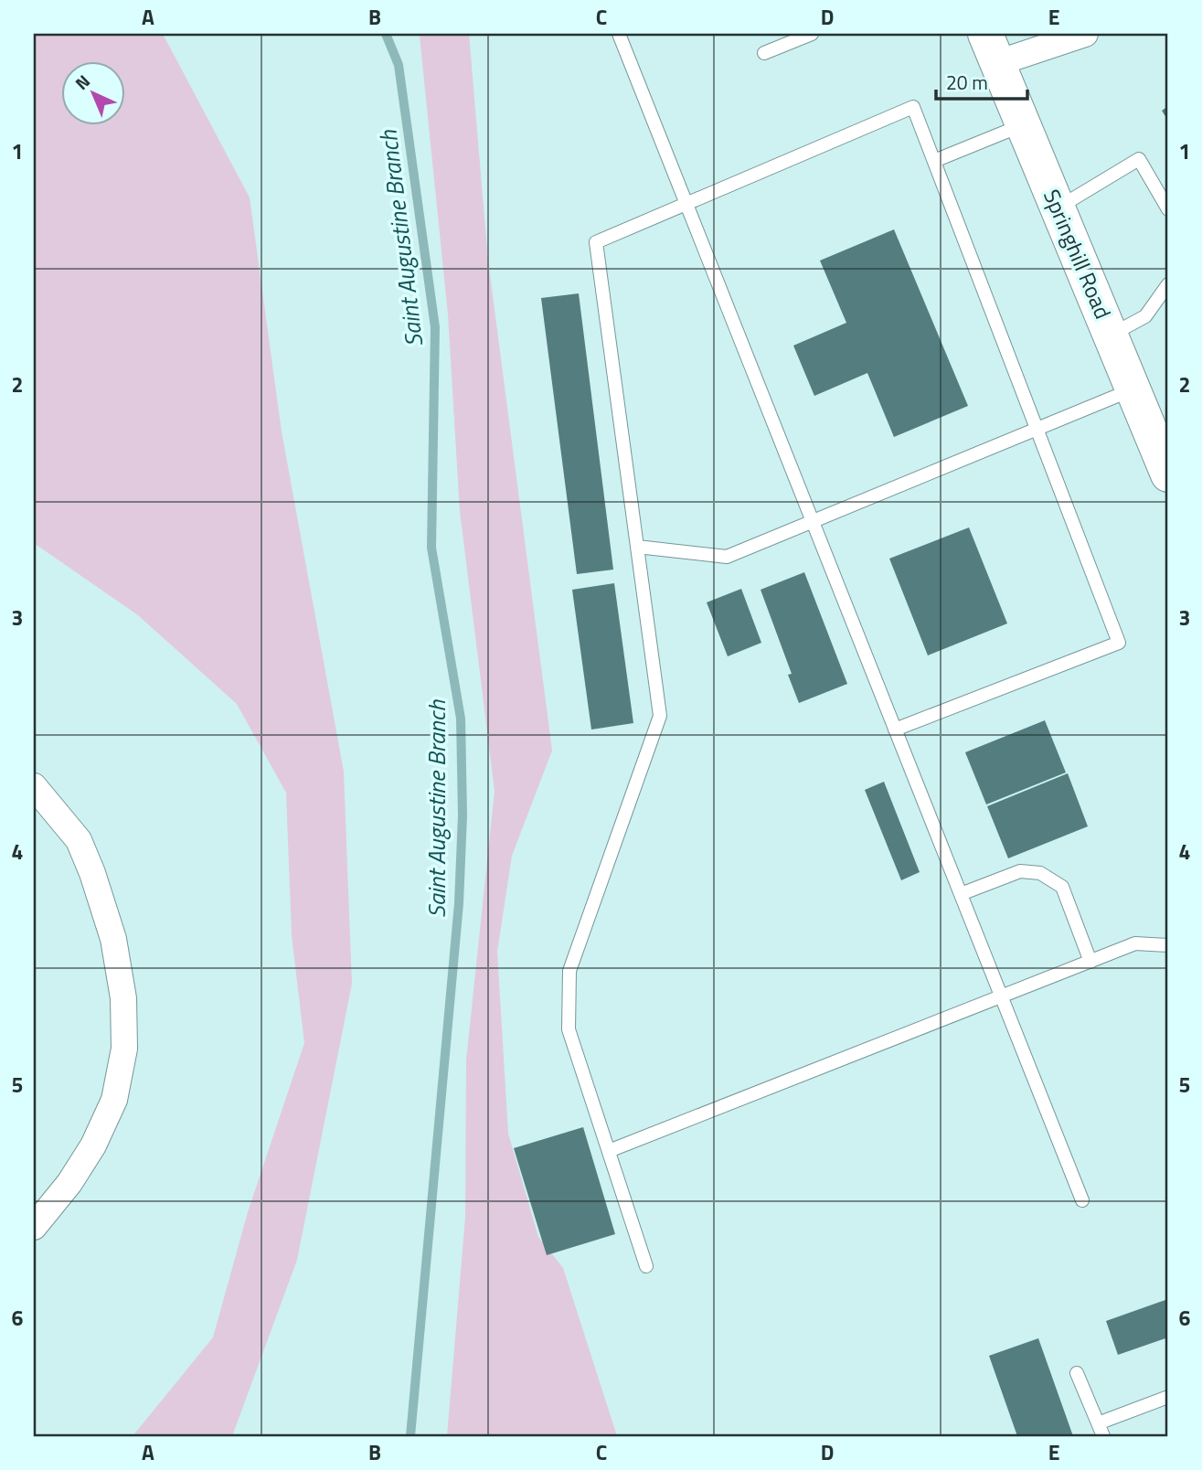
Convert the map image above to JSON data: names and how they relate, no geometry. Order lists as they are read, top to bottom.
{
  "streets": {
    "main road": ["Springhill Road"]
  },
  "water": ["Saint Augustine Branch"],
  "scale_bar": "20 m",
  "north": "top left",
  "grid": {
    "columns": [
      "A",
      "B",
      "C",
      "D",
      "E"
    ],
    "rows": [
      "1",
      "2",
      "3",
      "4",
      "5",
      "6"
    ]
  }
}
